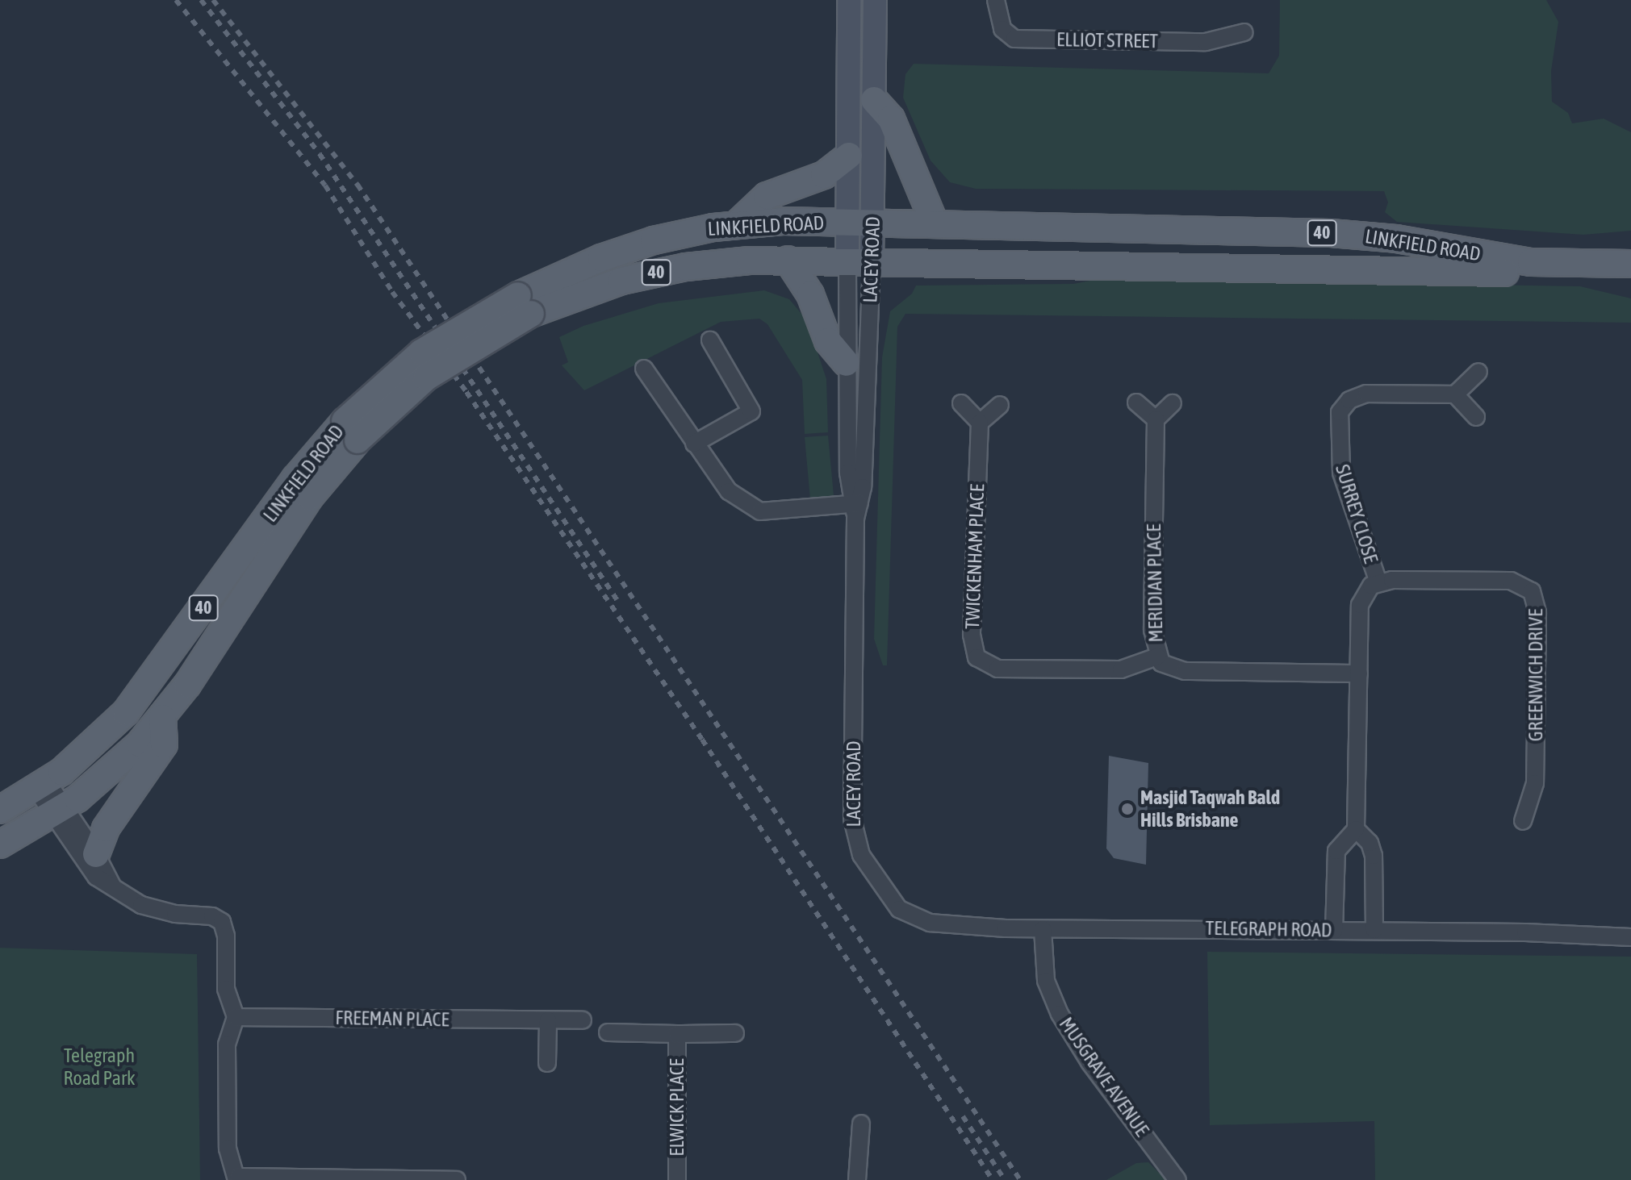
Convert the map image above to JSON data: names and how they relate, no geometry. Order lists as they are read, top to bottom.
{
  "streets": {
    "main road": ["LINKFIELD ROAD", "40"],
    "street": [
      "ELLIOT STREET",
      "LACEY ROAD",
      "SURREY CLOSE",
      "TWICKENHAM PLACE",
      "MERIDIAN PLACE",
      "GREENWICH DRIVE",
      "TELEGRAPH ROAD",
      "FREEMAN PLACE",
      "MUSGRAVE AVENUE",
      "ELWICK PLACE"
    ]
  },
  "crossings": [
    ["LINKFIELD ROAD", "40"],
    ["LINKFIELD ROAD", "LACEY ROAD"],
    ["LACEY ROAD", "TELEGRAPH ROAD"],
    ["SURREY CLOSE", "GREENWICH DRIVE"],
    ["TWICKENHAM PLACE", "MERIDIAN PLACE"],
    ["TELEGRAPH ROAD", "MUSGRAVE AVENUE"]
  ],
  "parks": ["Telegraph Road Park"],
  "places": ["Masjid Taqwah Bald Hills Brisbane"]
}
